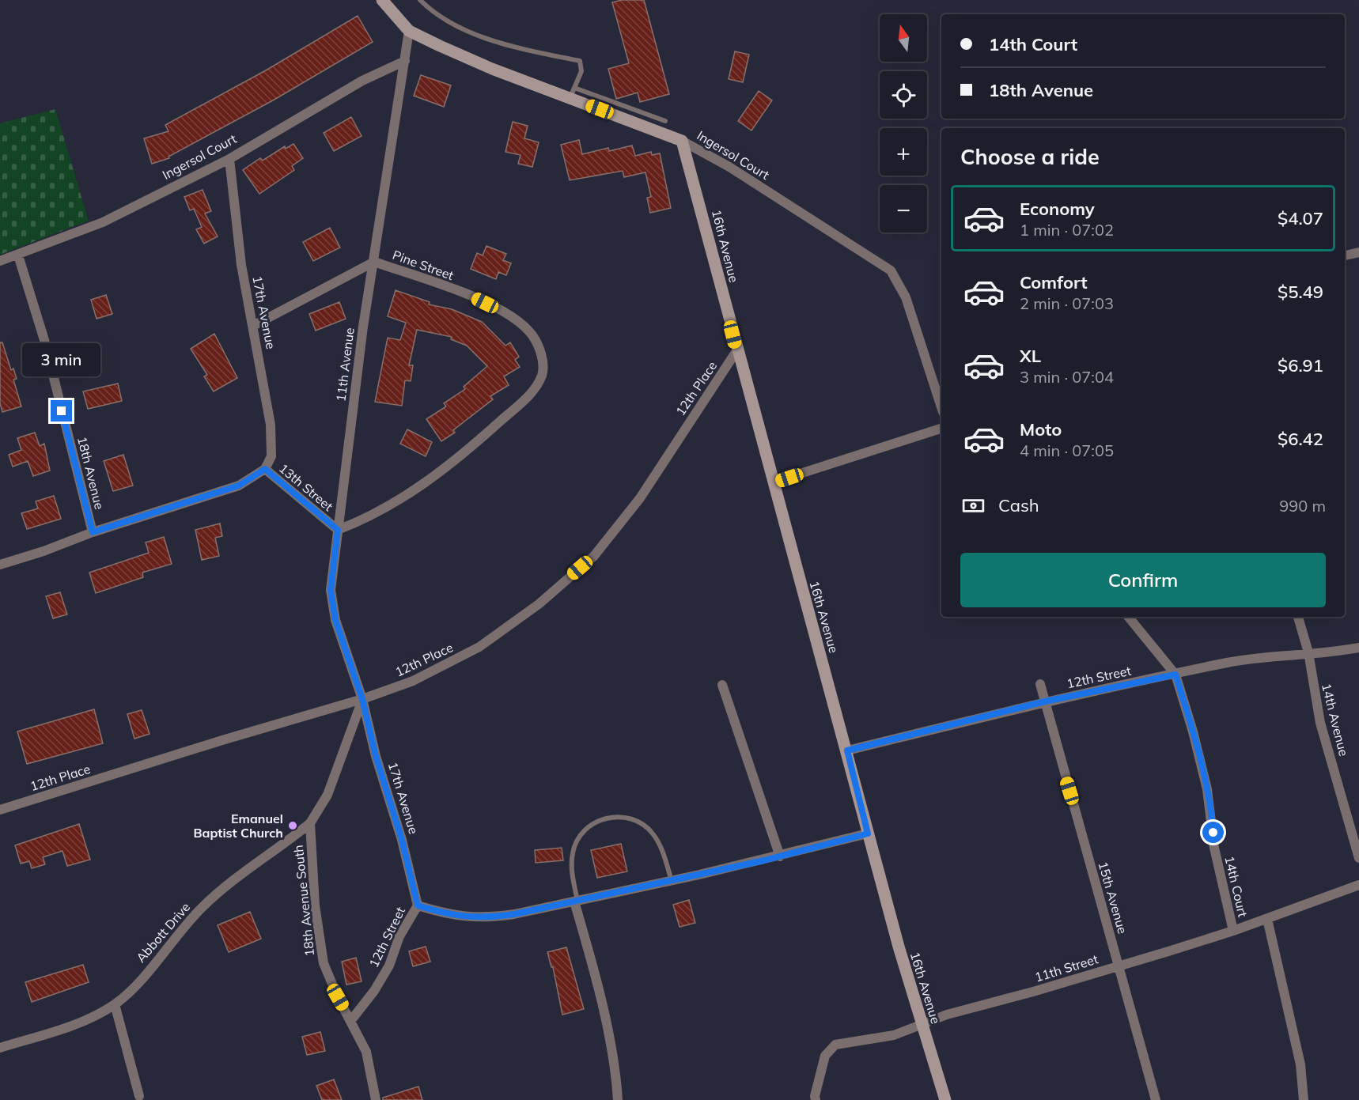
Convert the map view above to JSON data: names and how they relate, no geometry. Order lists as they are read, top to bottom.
{
  "streets": {
    "street": [
      "Ingersol Court",
      "16th Avenue",
      "Pine Street",
      "17th Avenue",
      "11th Avenue",
      "12th Place",
      "18th Avenue",
      "13th Street",
      "12th Street",
      "14th Avenue",
      "14th Court",
      "15th Avenue",
      "18th Avenue South",
      "Abbott Drive",
      "11th Street"
    ]
  },
  "crossings": [
    ["Ingersol Court", "16th Avenue"],
    ["Ingersol Court", "17th Avenue"],
    ["Ingersol Court", "11th Avenue"],
    ["Ingersol Court", "18th Avenue"],
    ["16th Avenue", "12th Place"],
    ["16th Avenue", "12th Street"],
    ["16th Avenue", "11th Street"],
    ["Pine Street", "17th Avenue"],
    ["Pine Street", "11th Avenue"],
    ["Pine Street", "13th Street"],
    ["17th Avenue", "11th Avenue"],
    ["17th Avenue", "12th Place"],
    ["17th Avenue", "13th Street"],
    ["17th Avenue", "12th Street"],
    ["11th Avenue", "12th Place"],
    ["11th Avenue", "13th Street"],
    ["18th Avenue", "13th Street"],
    ["12th Street", "14th Avenue"],
    ["12th Street", "14th Court"],
    ["12th Street", "15th Avenue"],
    ["12th Street", "18th Avenue South"],
    ["14th Court", "11th Street"],
    ["15th Avenue", "11th Street"],
    ["18th Avenue South", "Abbott Drive"]
  ],
  "places": ["Emanuel Baptist Church"],
  "north": "top",
  "page": {
    "map_buttons": ["+", "−"],
    "banner": ["14th Court", "18th Avenue"],
    "heading": "Choose a ride",
    "list": [
      {
        "name": "Economy",
        "note": "1 min · 07:02",
        "value": "$4.07"
      },
      {
        "name": "Comfort",
        "note": "2 min · 07:03",
        "value": "$5.49"
      },
      {
        "name": "XL",
        "note": "3 min · 07:04",
        "value": "$6.91"
      },
      {
        "name": "Moto",
        "note": "4 min · 07:05",
        "value": "$6.42"
      }
    ],
    "bubble": "3 min",
    "pay": ["Cash", "990 m"],
    "buttons": "Confirm"
  }
}
